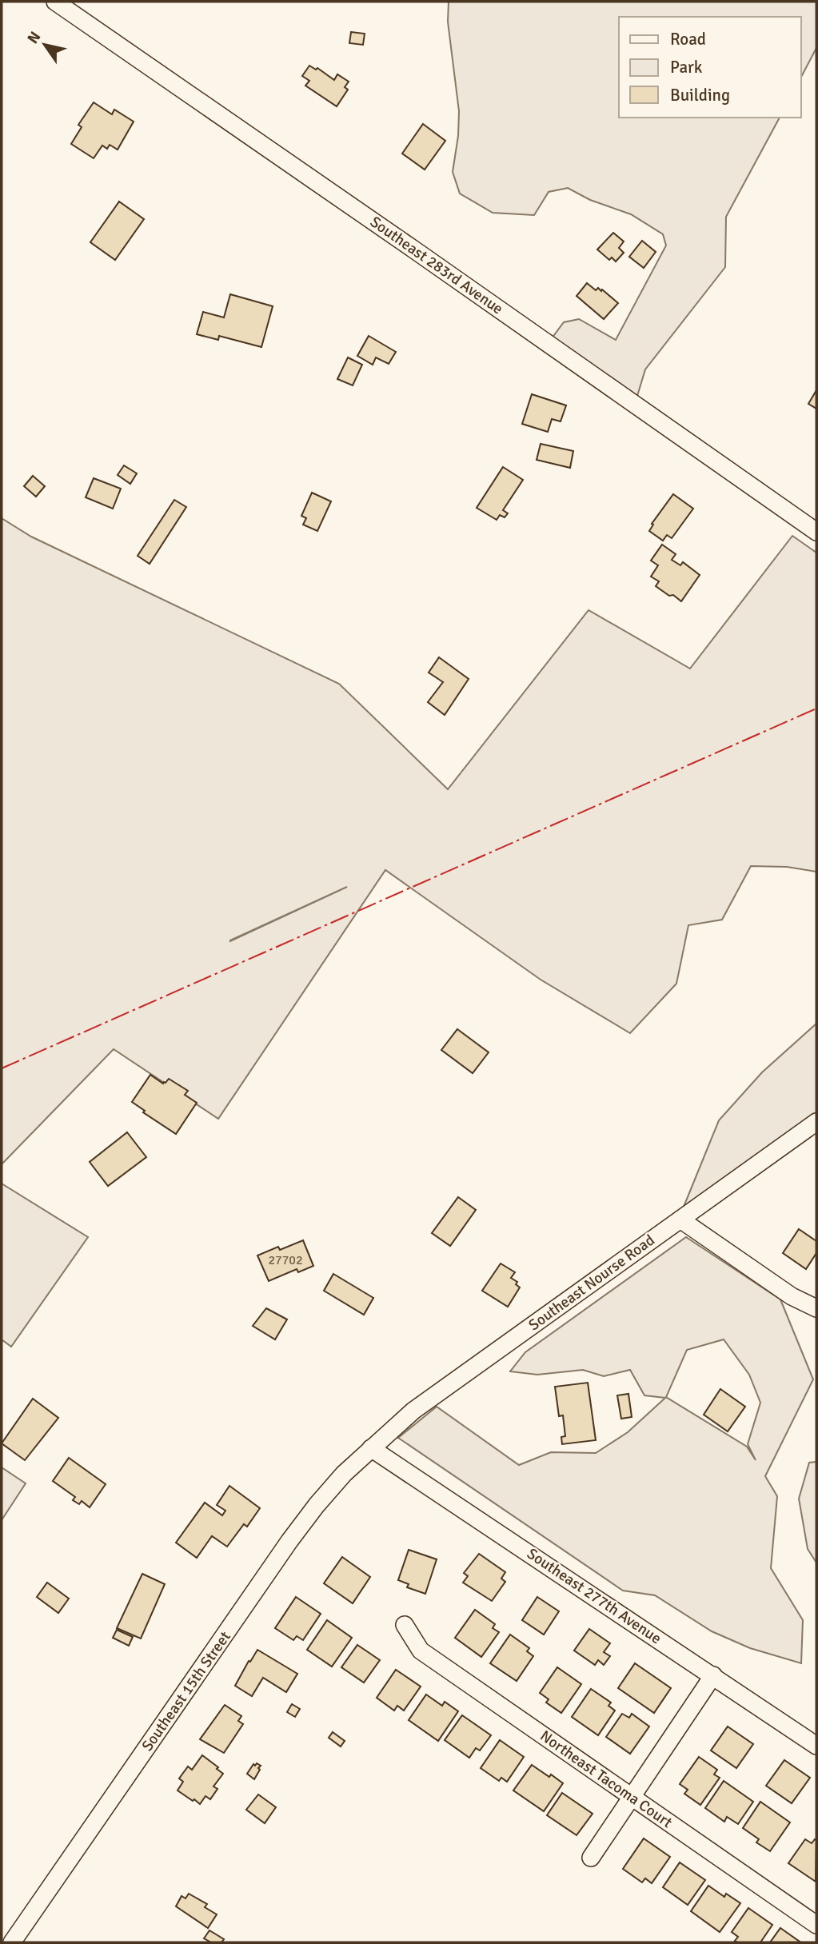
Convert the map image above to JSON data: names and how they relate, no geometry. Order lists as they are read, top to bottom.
{
  "streets": {
    "street": [
      "Southeast 283rd Avenue",
      "Southeast Nourse Road",
      "Southeast 277th Avenue",
      "Southeast 15th Street",
      "Northeast Tacoma Court"
    ]
  },
  "crossings": [
    ["Southeast Nourse Road", "Southeast 277th Avenue"],
    ["Southeast Nourse Road", "Southeast 15th Street"],
    ["Southeast 277th Avenue", "Southeast 15th Street"]
  ],
  "house_numbers": ["27702"],
  "legend": ["Road", "Park", "Building"],
  "north": "top left"
}
